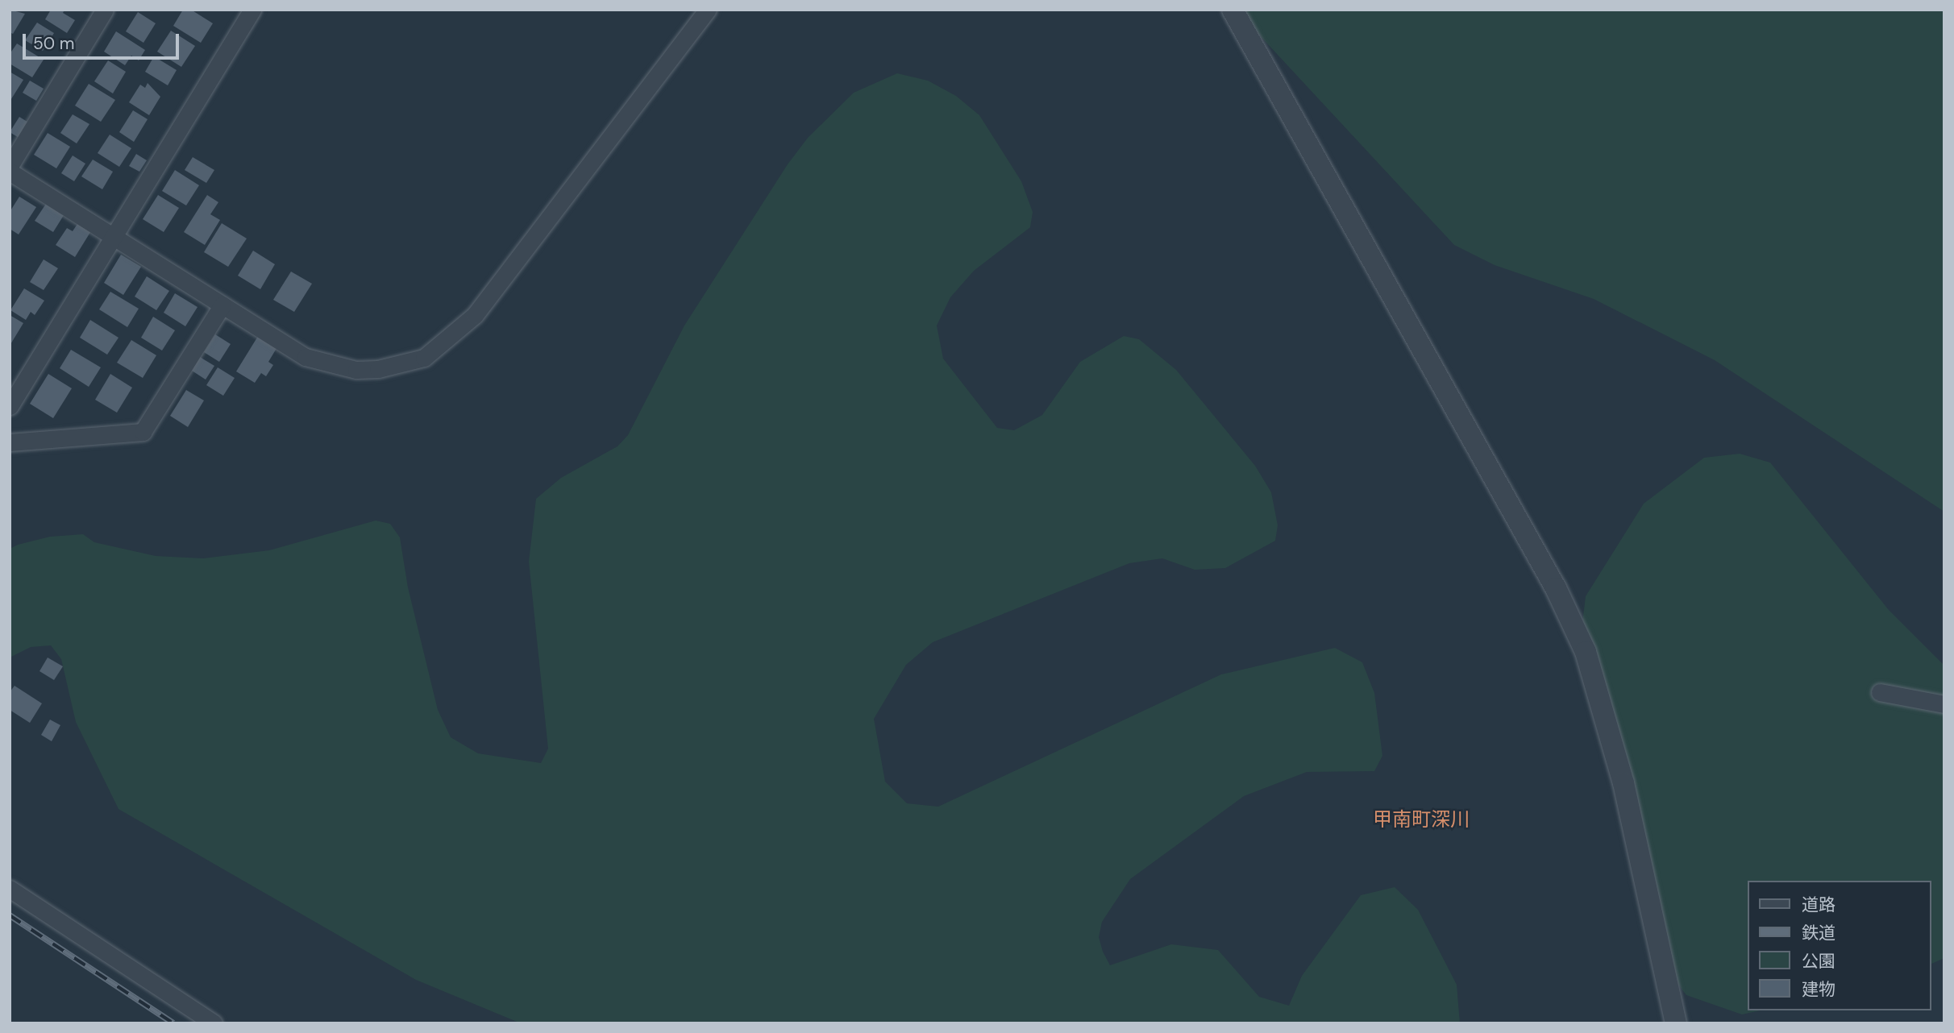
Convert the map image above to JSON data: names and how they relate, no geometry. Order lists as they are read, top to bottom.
{
  "districts": ["甲南町深川"],
  "legend": [
    "道路",
    "鉄道",
    "公園",
    "建物"
  ],
  "scale_bar": "50 m"
}
